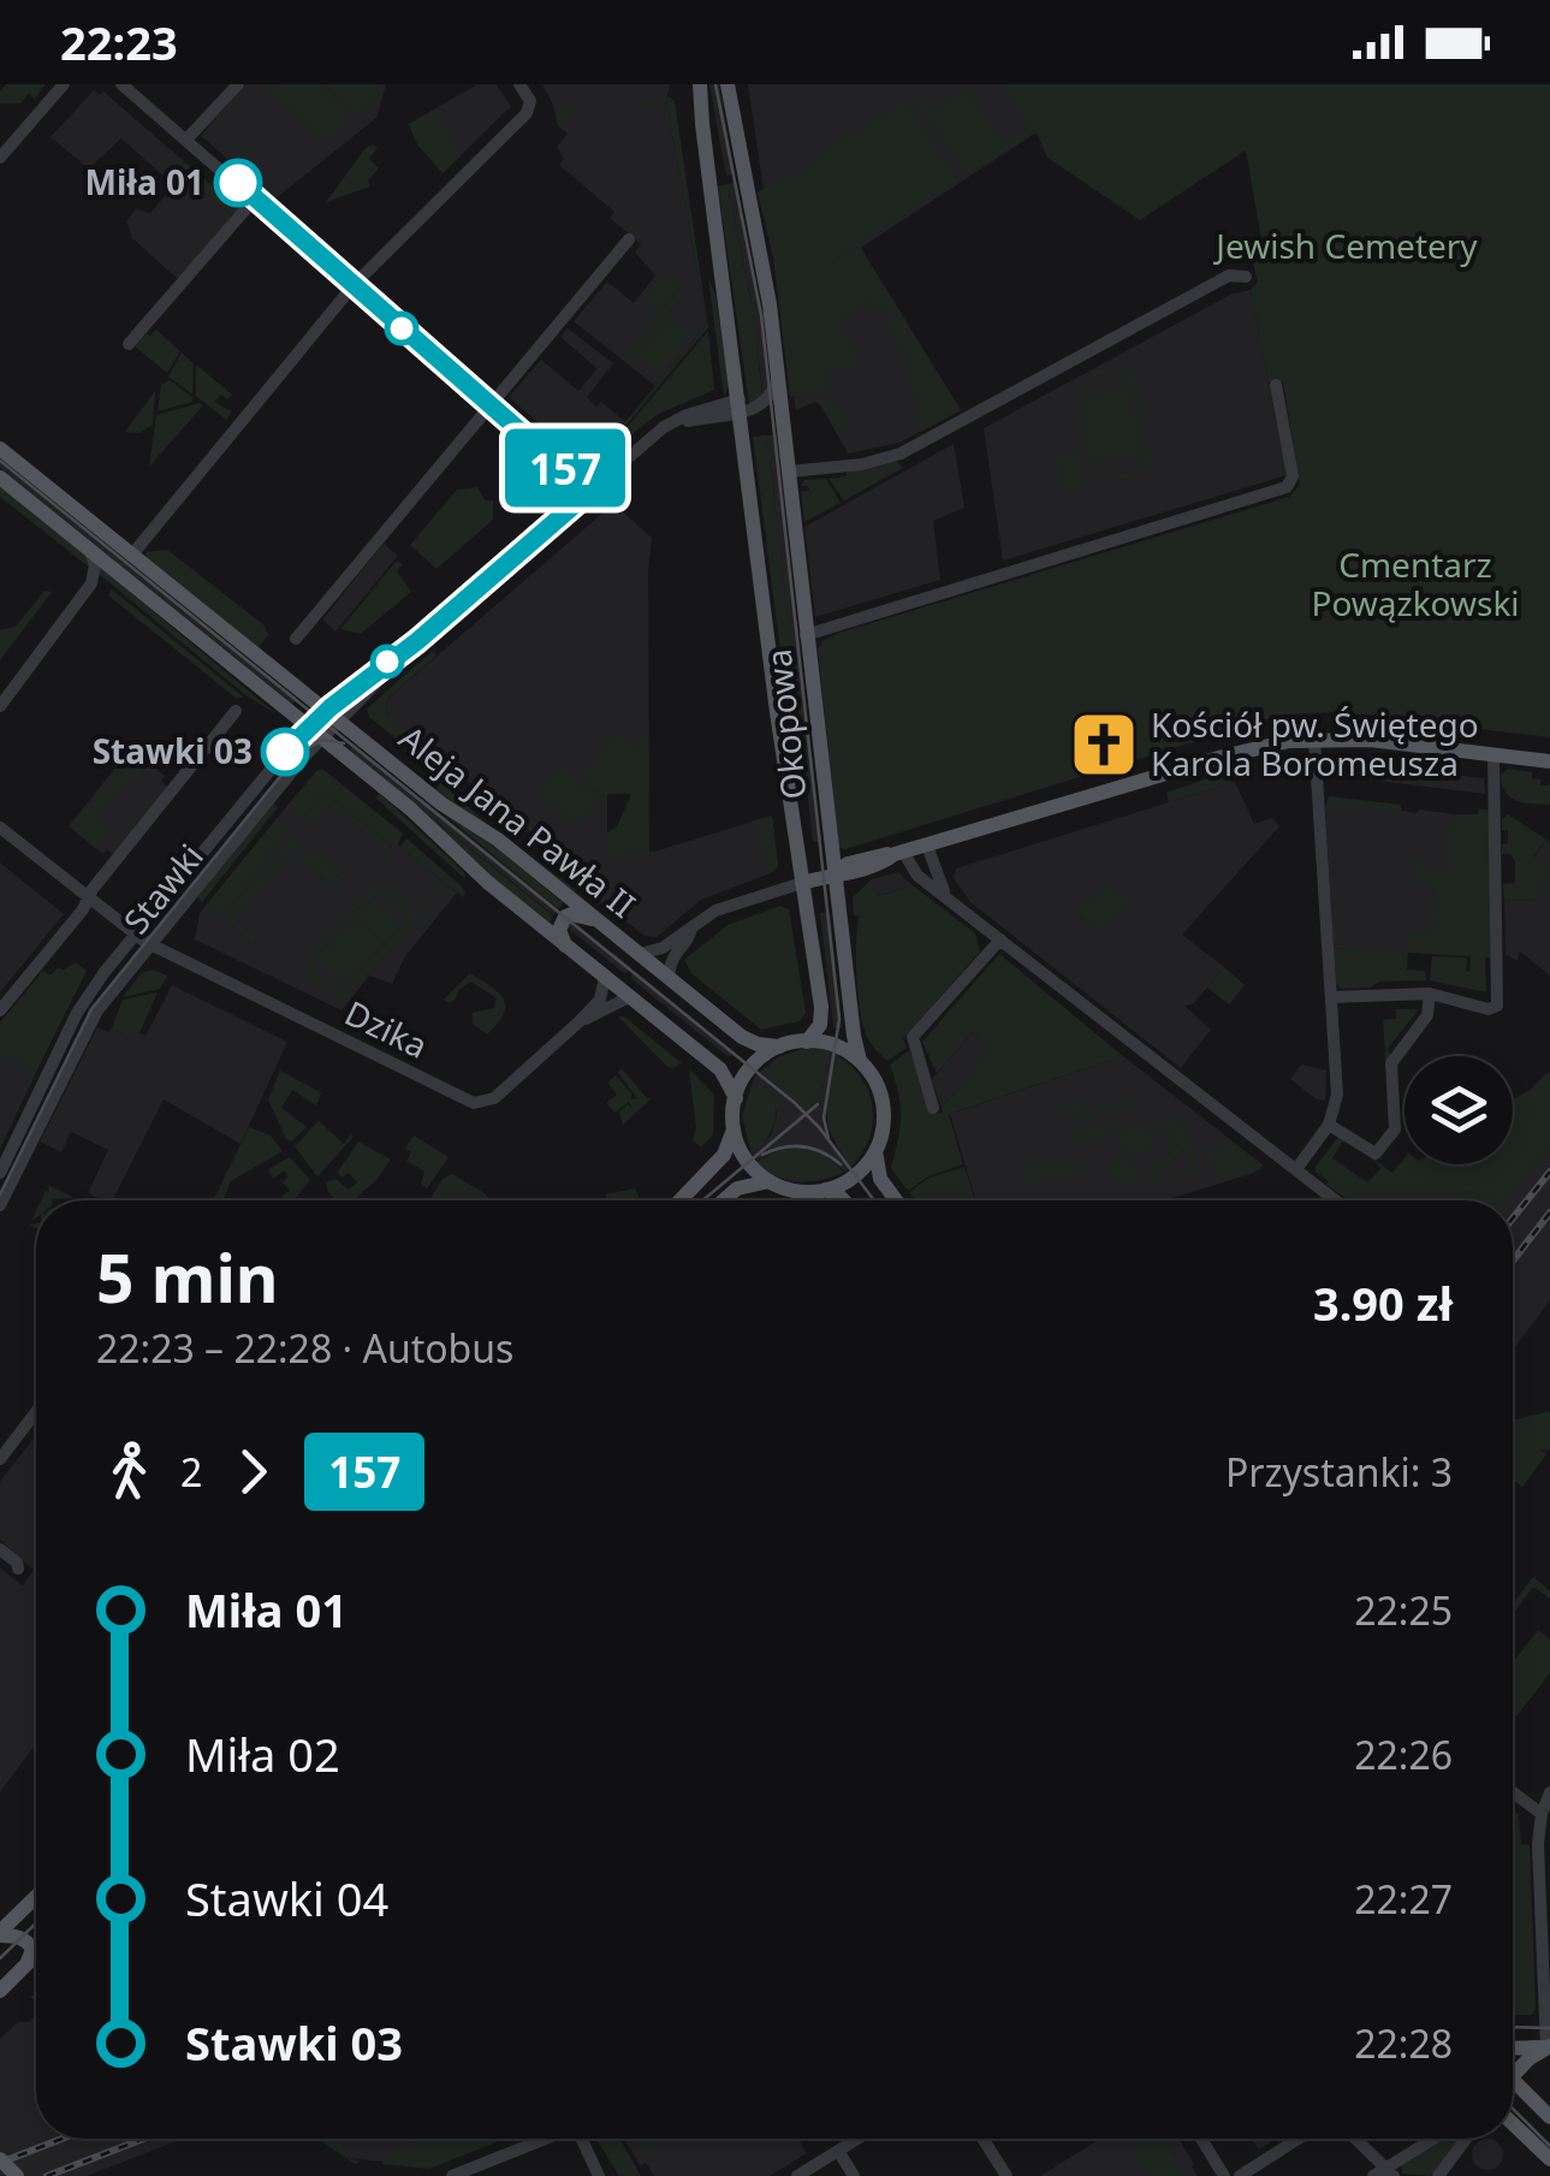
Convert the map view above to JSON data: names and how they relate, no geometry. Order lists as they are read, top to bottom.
{
  "streets": {
    "main road": ["Okopowa", "Aleja Jana Pawła II"],
    "street": ["Stawki", "Dzika"]
  },
  "crossings": [
    ["Okopowa", "Aleja Jana Pawła II"],
    ["Okopowa", "Stawki"],
    ["Aleja Jana Pawła II", "Stawki"],
    ["Aleja Jana Pawła II", "Dzika"],
    ["Stawki", "Dzika"]
  ],
  "parks": ["Jewish Cemetery", "Cmentarz Powązkowski"],
  "places": {
    "other": ["Miła 01", "Stawki 03"],
    "church": ["Kościół pw. Świętego Karola Boromeusza"]
  },
  "lines": ["bus line 157"],
  "page": {
    "status": "22:23",
    "on_map": "157",
    "heading": ["5 min", "22:23 – 22:28 · Autobus", "3.90 zł"],
    "legs": ["2", "157", "Przystanki: 3"],
    "list": [
      {
        "name": "Miła 01",
        "value": "22:25"
      },
      {
        "name": "Miła 02",
        "value": "22:26"
      },
      {
        "name": "Stawki 04",
        "value": "22:27"
      },
      {
        "name": "Stawki 03",
        "value": "22:28"
      }
    ]
  }
}
